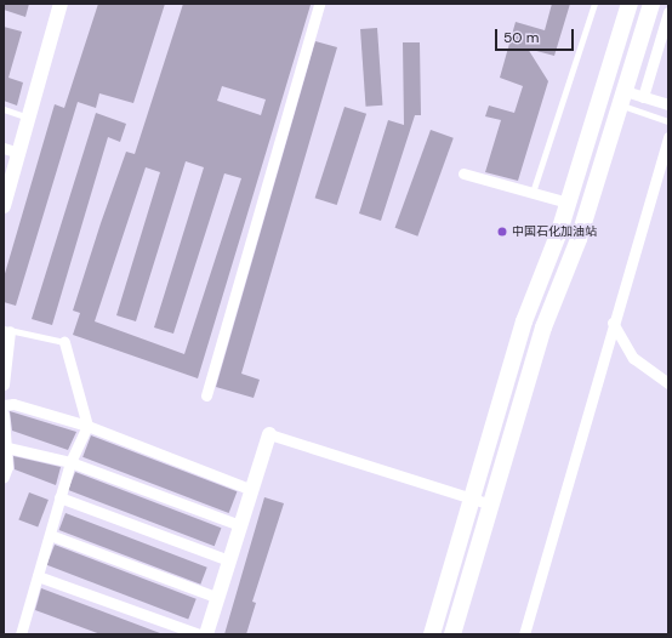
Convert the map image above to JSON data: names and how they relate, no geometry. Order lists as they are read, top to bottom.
{
  "places": ["中国石化加油站"],
  "scale_bar": "50 m"
}
